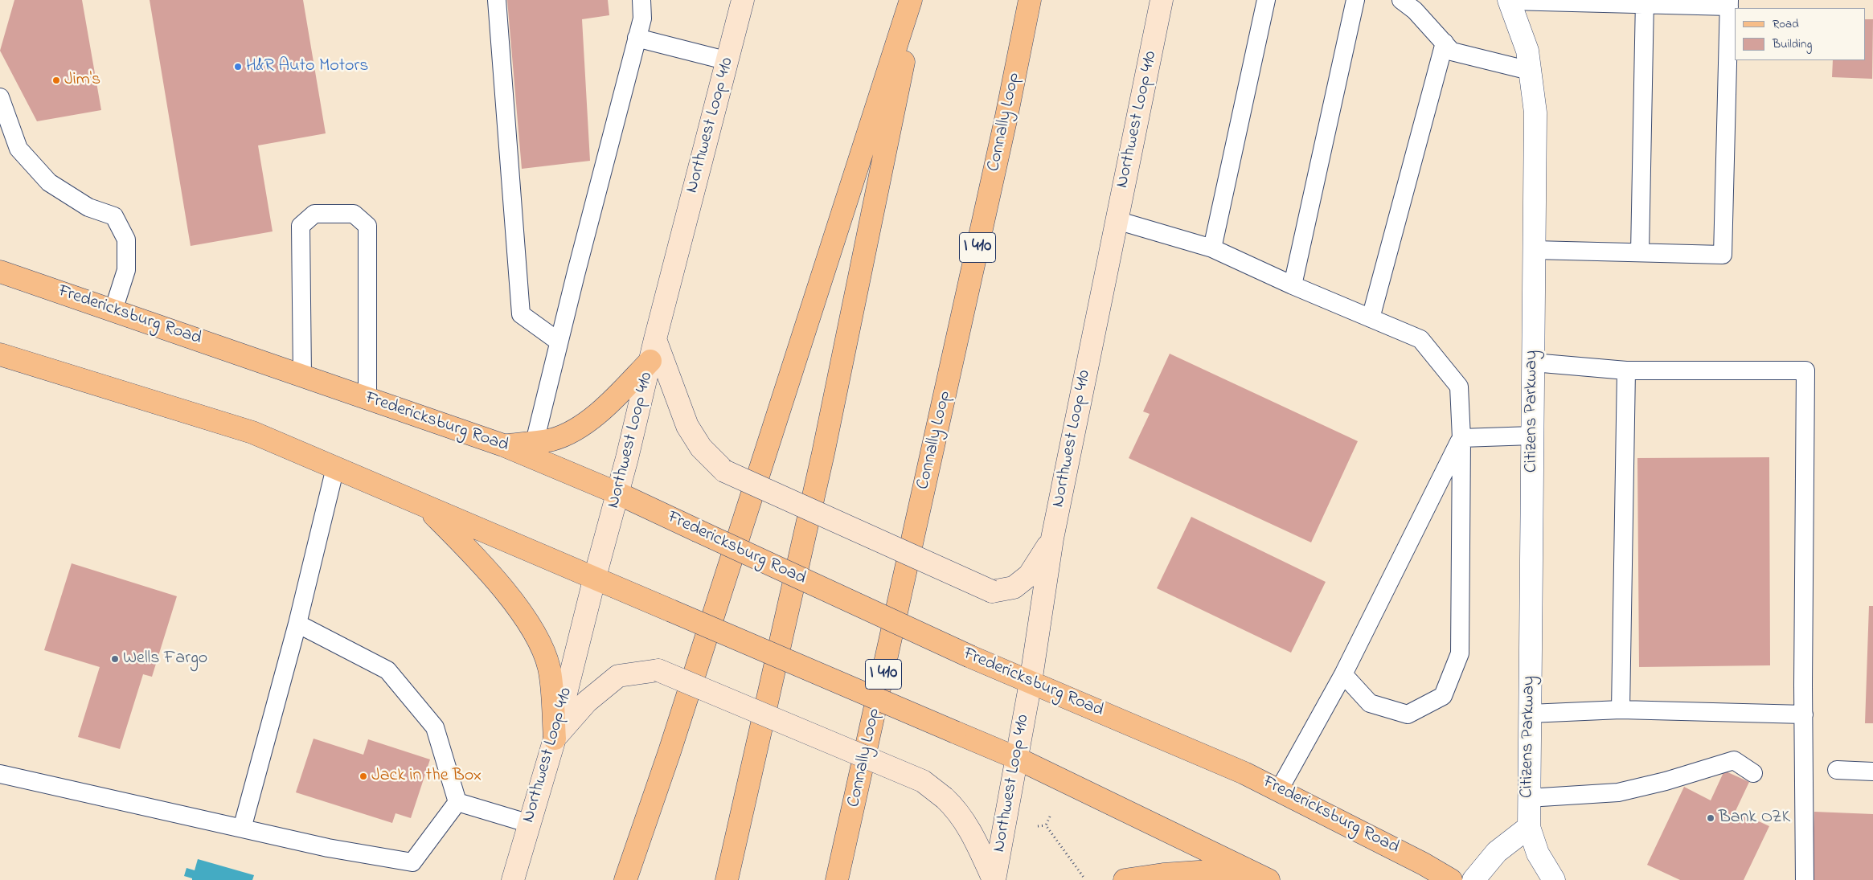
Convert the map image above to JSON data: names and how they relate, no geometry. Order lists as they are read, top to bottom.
{
  "streets": {
    "main road": [
      "Northwest Loop 410",
      "Connally Loop",
      "I 410",
      "Fredericksburg Road"
    ],
    "street": ["Citizens Parkway"]
  },
  "crossings": [
    ["Northwest Loop 410", "Fredericksburg Road"]
  ],
  "places": [
    "H&R Auto Motors",
    "Jim's",
    "Wells Fargo",
    "Jack in the Box",
    "Bank OZK"
  ],
  "legend": ["Road", "Building"]
}
